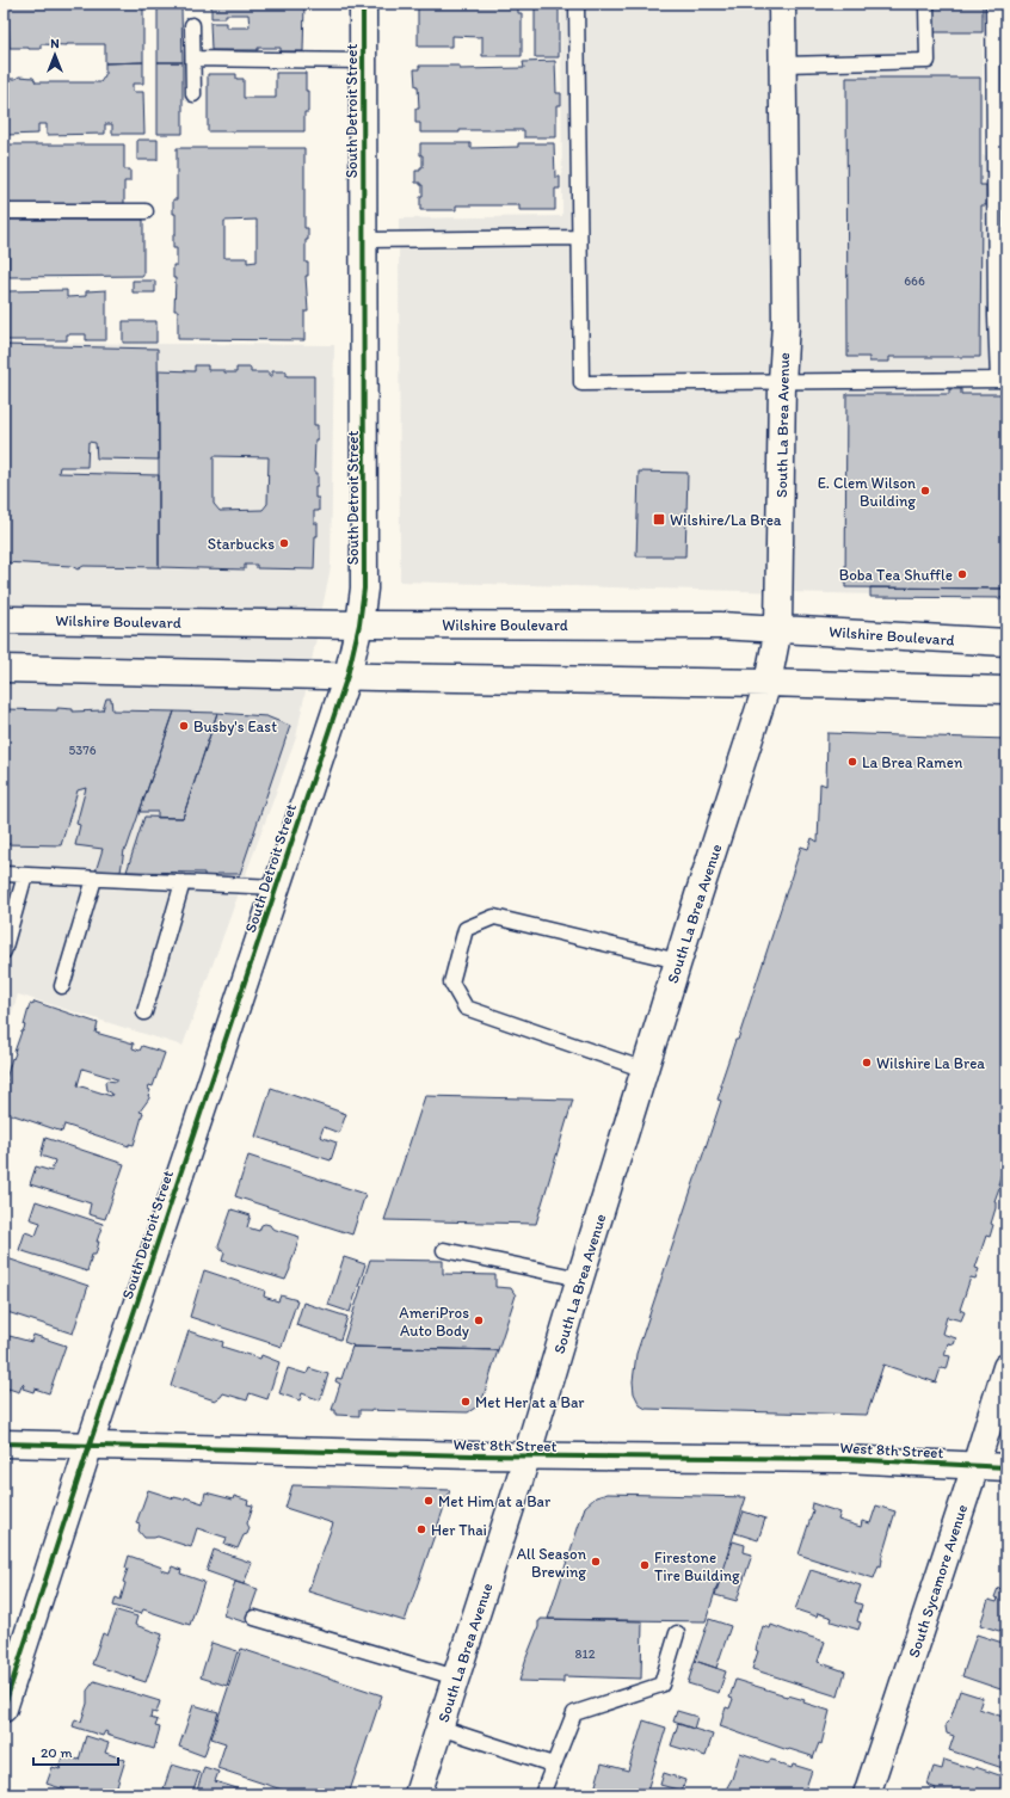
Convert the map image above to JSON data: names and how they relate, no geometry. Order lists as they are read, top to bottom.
{
  "streets": {
    "main road": [
      "South Detroit Street",
      "South La Brea Avenue",
      "Wilshire Boulevard",
      "West 8th Street",
      "South Sycamore Avenue"
    ]
  },
  "crossings": [
    ["South Detroit Street", "Wilshire Boulevard"],
    ["South Detroit Street", "West 8th Street"],
    ["South La Brea Avenue", "Wilshire Boulevard"],
    ["South La Brea Avenue", "West 8th Street"],
    ["West 8th Street", "South Sycamore Avenue"]
  ],
  "places": {
    "other": [
      "E. Clem Wilson Building",
      "Starbucks",
      "Boba Tea Shuffle",
      "Busby's East",
      "La Brea Ramen",
      "Wilshire La Brea",
      "AmeriPros Auto Body",
      "Met Her at a Bar",
      "Met Him at a Bar",
      "Her Thai",
      "All Season Brewing",
      "Firestone Tire Building"
    ],
    "transit": ["Wilshire/La Brea"]
  },
  "house_numbers": ["666", "5376", "812"],
  "scale_bar": "20 m",
  "north": "top"
}
